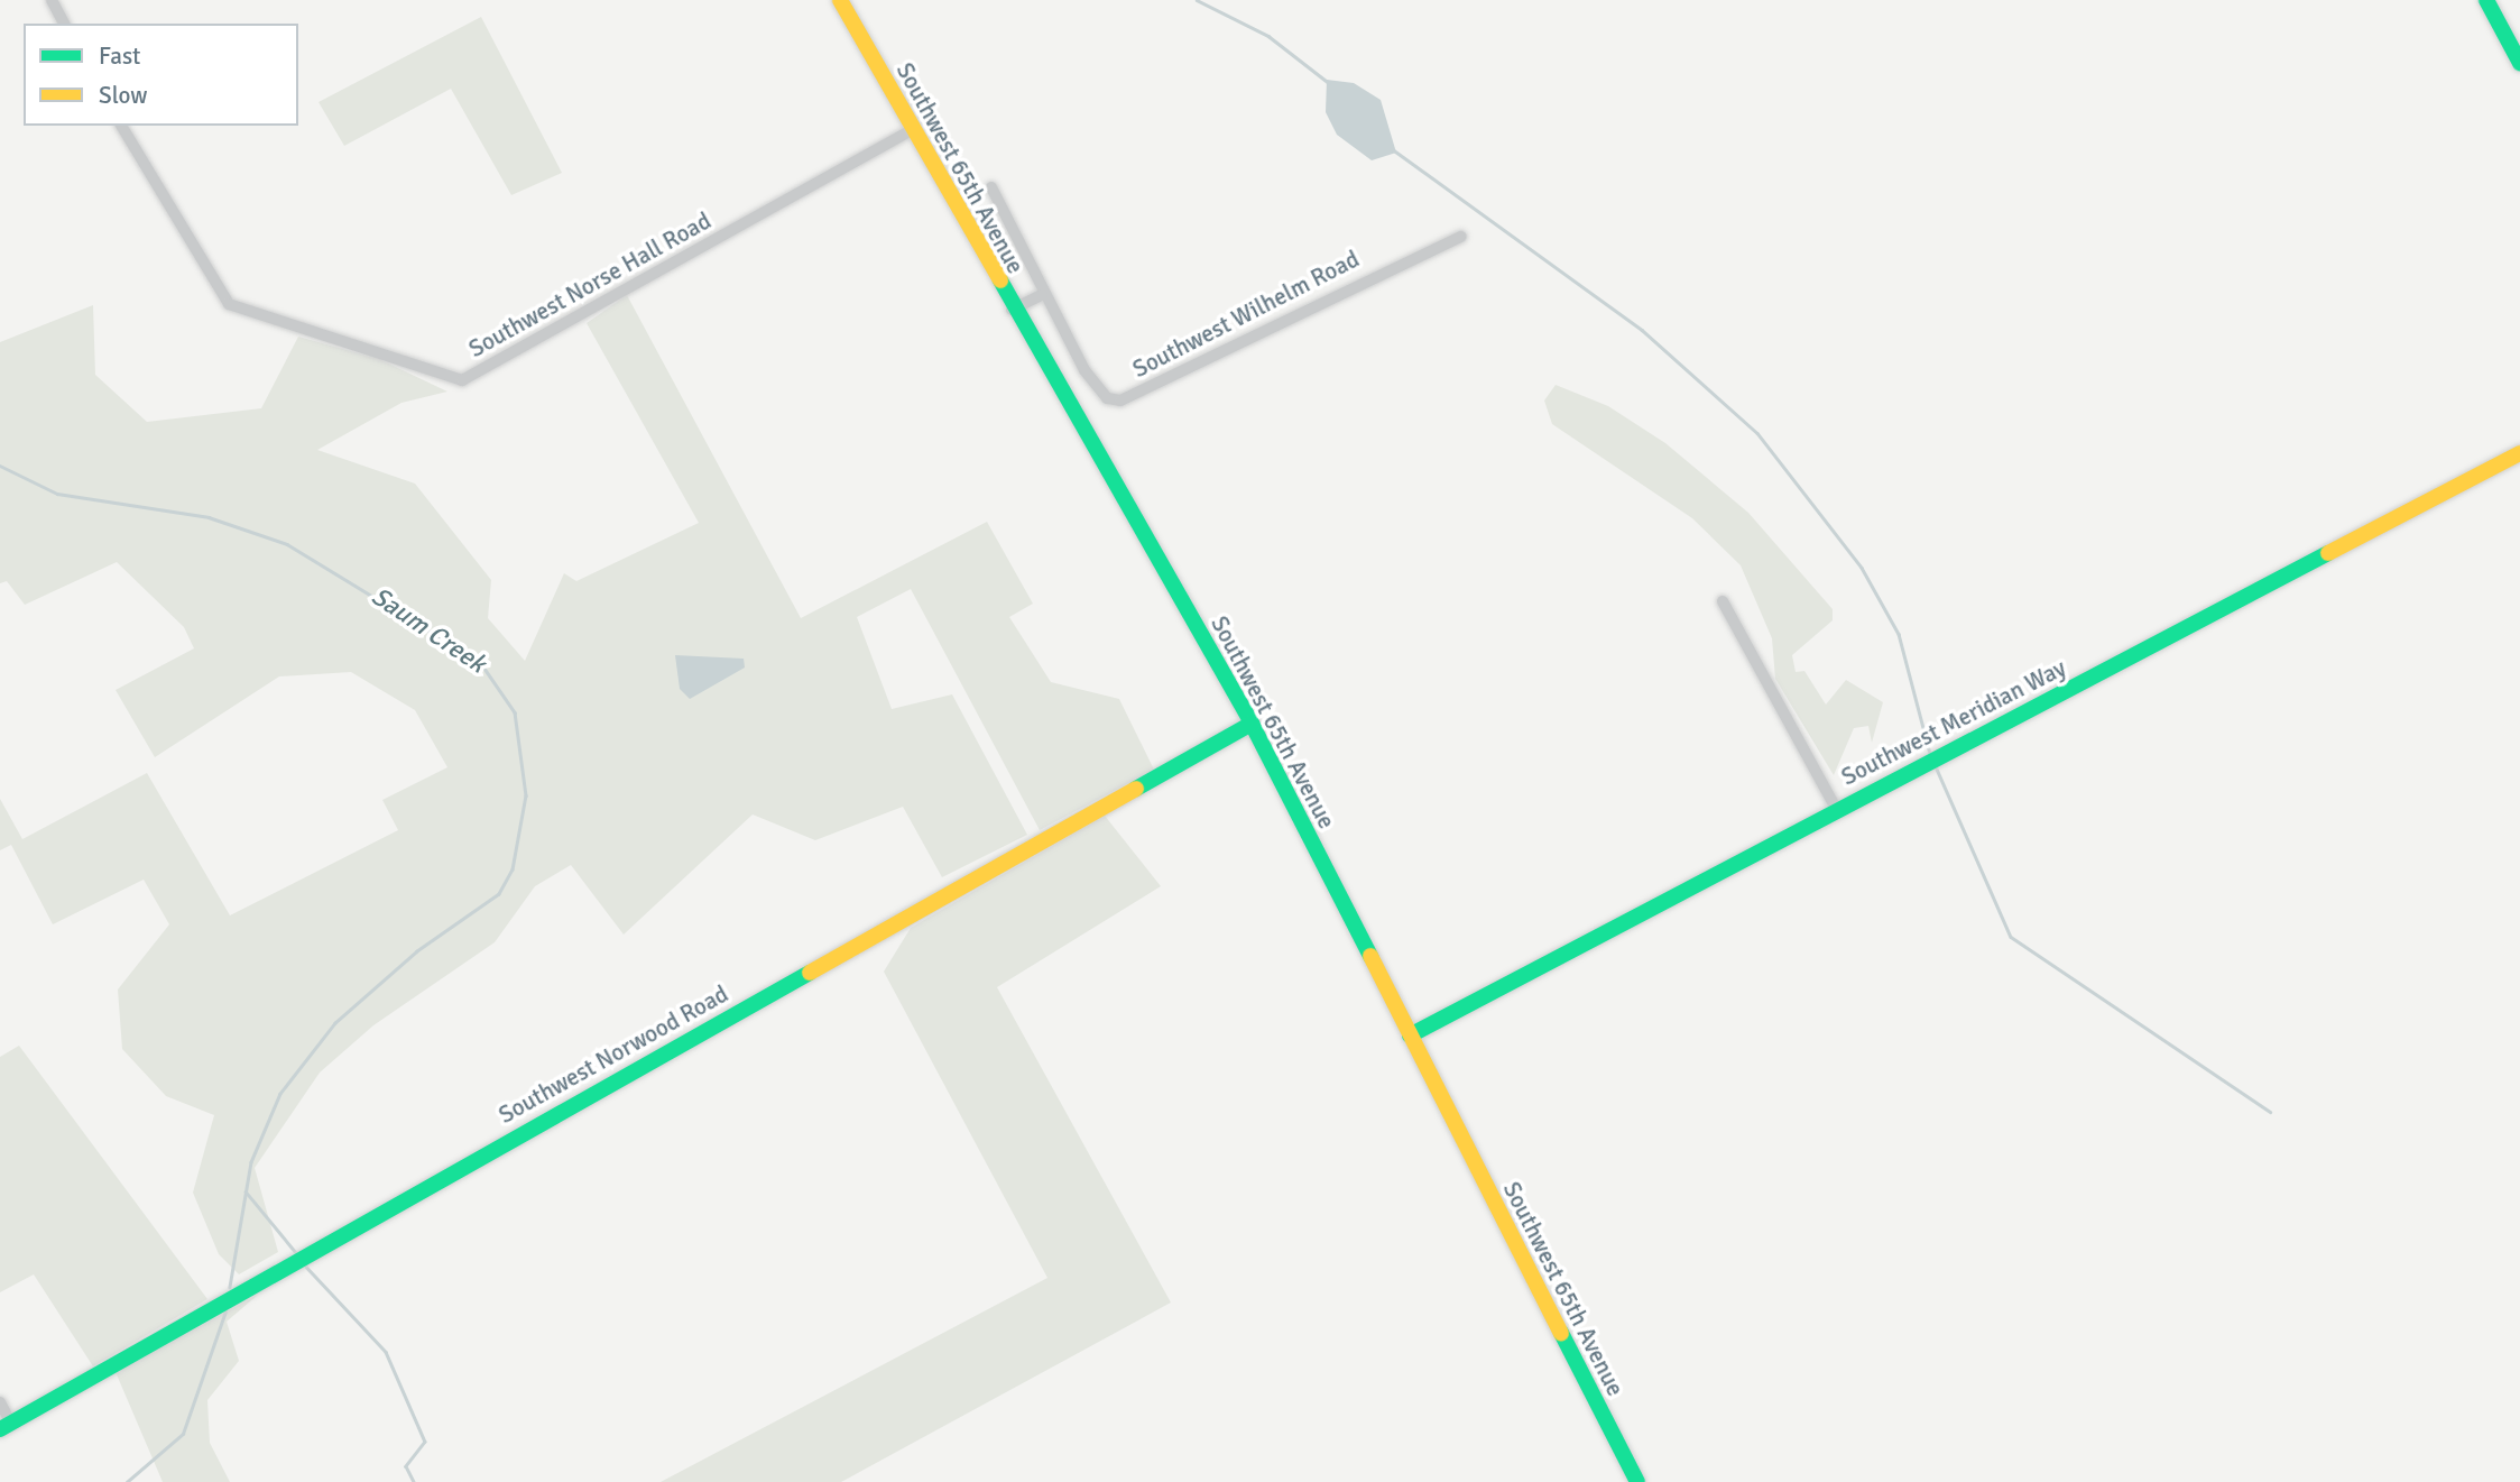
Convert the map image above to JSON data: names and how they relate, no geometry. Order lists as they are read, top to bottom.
{
  "streets": {
    "street": [
      "Southwest 65th Avenue",
      "Southwest Norse Hall Road",
      "Southwest Wilhelm Road",
      "Southwest Meridian Way",
      "Southwest Norwood Road"
    ]
  },
  "crossings": [
    ["Southwest 65th Avenue", "Southwest Norse Hall Road"],
    ["Southwest 65th Avenue", "Southwest Meridian Way"],
    ["Southwest 65th Avenue", "Southwest Norwood Road"]
  ],
  "water": ["Saum Creek"],
  "legend": ["Fast", "Slow"]
}
